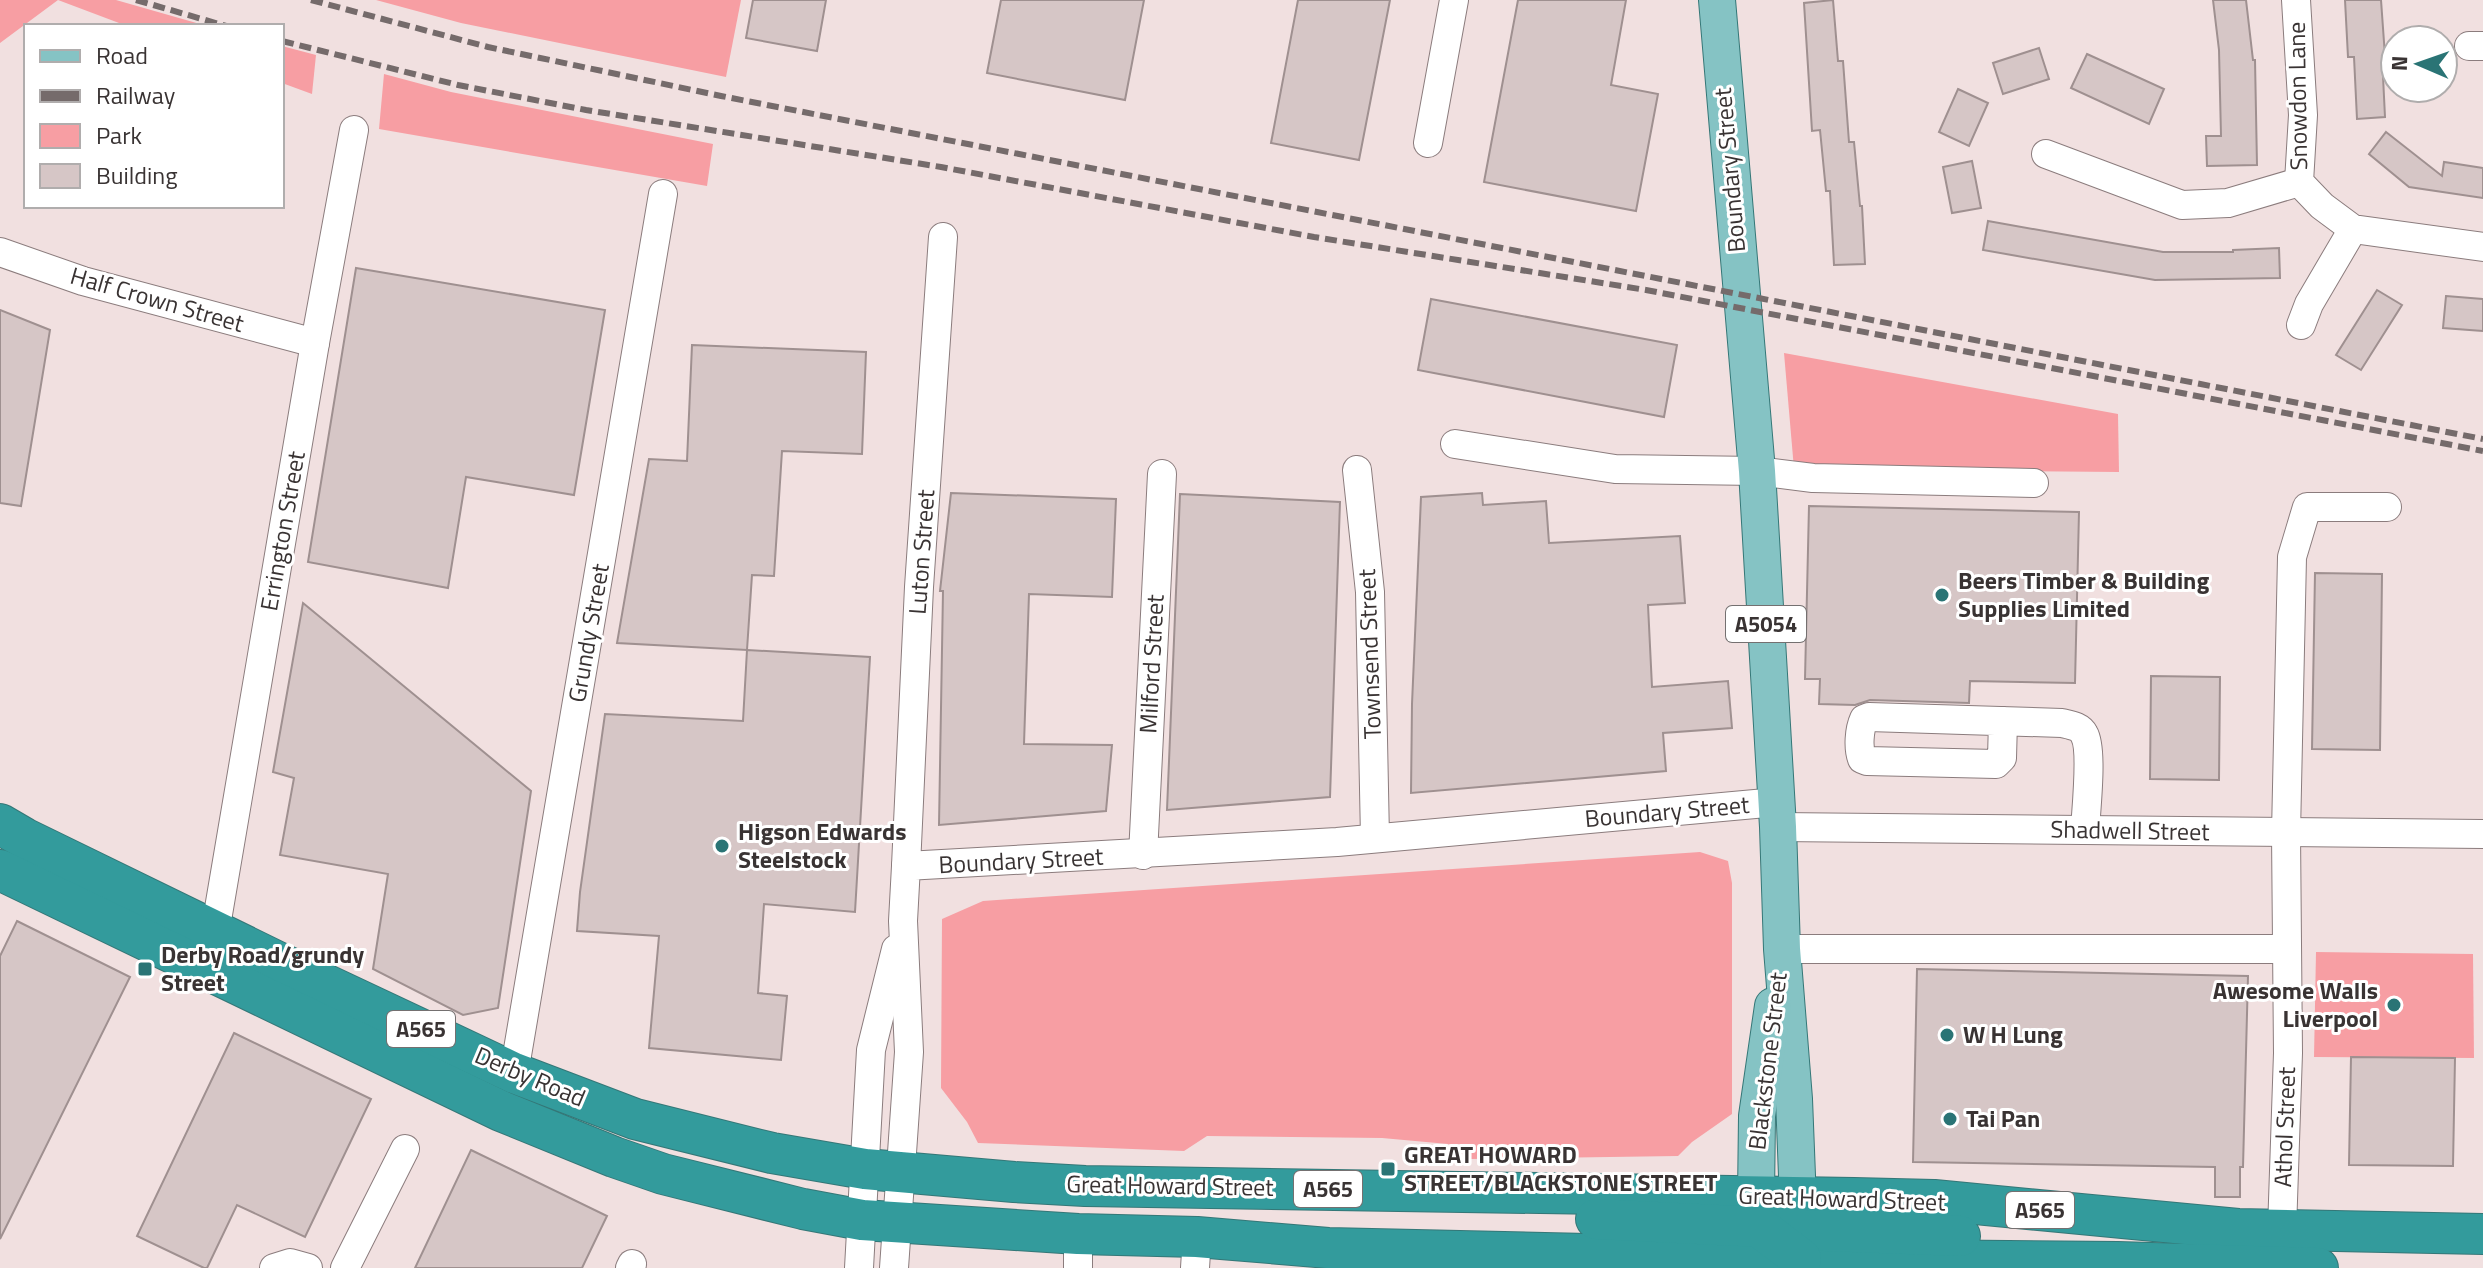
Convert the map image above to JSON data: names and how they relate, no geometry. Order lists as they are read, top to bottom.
{
  "streets": {
    "highway": ["A565", "Derby Road", "Great Howard Street"],
    "main road": ["Boundary Street", "A5054", "Blackstone Street"],
    "street": [
      "Snowdon Lane",
      "Half Crown Street",
      "Errington Street",
      "Luton Street",
      "Grundy Street",
      "Townsend Street",
      "Milford Street",
      "Shadwell Street",
      "Athol Street"
    ]
  },
  "crossings": [
    ["Boundary Street", "Luton Street"],
    ["Boundary Street", "Townsend Street"],
    ["Boundary Street", "Milford Street"],
    ["Boundary Street", "Shadwell Street"],
    ["Boundary Street", "Blackstone Street"],
    ["Boundary Street", "Derby Road"],
    ["Boundary Street", "Great Howard Street"],
    ["Half Crown Street", "Errington Street"],
    ["Errington Street", "Derby Road"],
    ["Grundy Street", "Derby Road"],
    ["Shadwell Street", "Blackstone Street"],
    ["Shadwell Street", "Athol Street"],
    ["Blackstone Street", "Great Howard Street"],
    ["Derby Road", "Great Howard Street"],
    ["Athol Street", "Great Howard Street"]
  ],
  "places": {
    "other": [
      "Beers Timber & Building Supplies Limited",
      "Higson Edwards Steelstock",
      "Awesome Walls Liverpool",
      "W H Lung",
      "Tai Pan"
    ],
    "transit": ["Derby Road/grundy Street", "GREAT HOWARD STREET/BLACKSTONE STREET"]
  },
  "legend": [
    "Road",
    "Railway",
    "Park",
    "Building"
  ],
  "north": "left"
}
